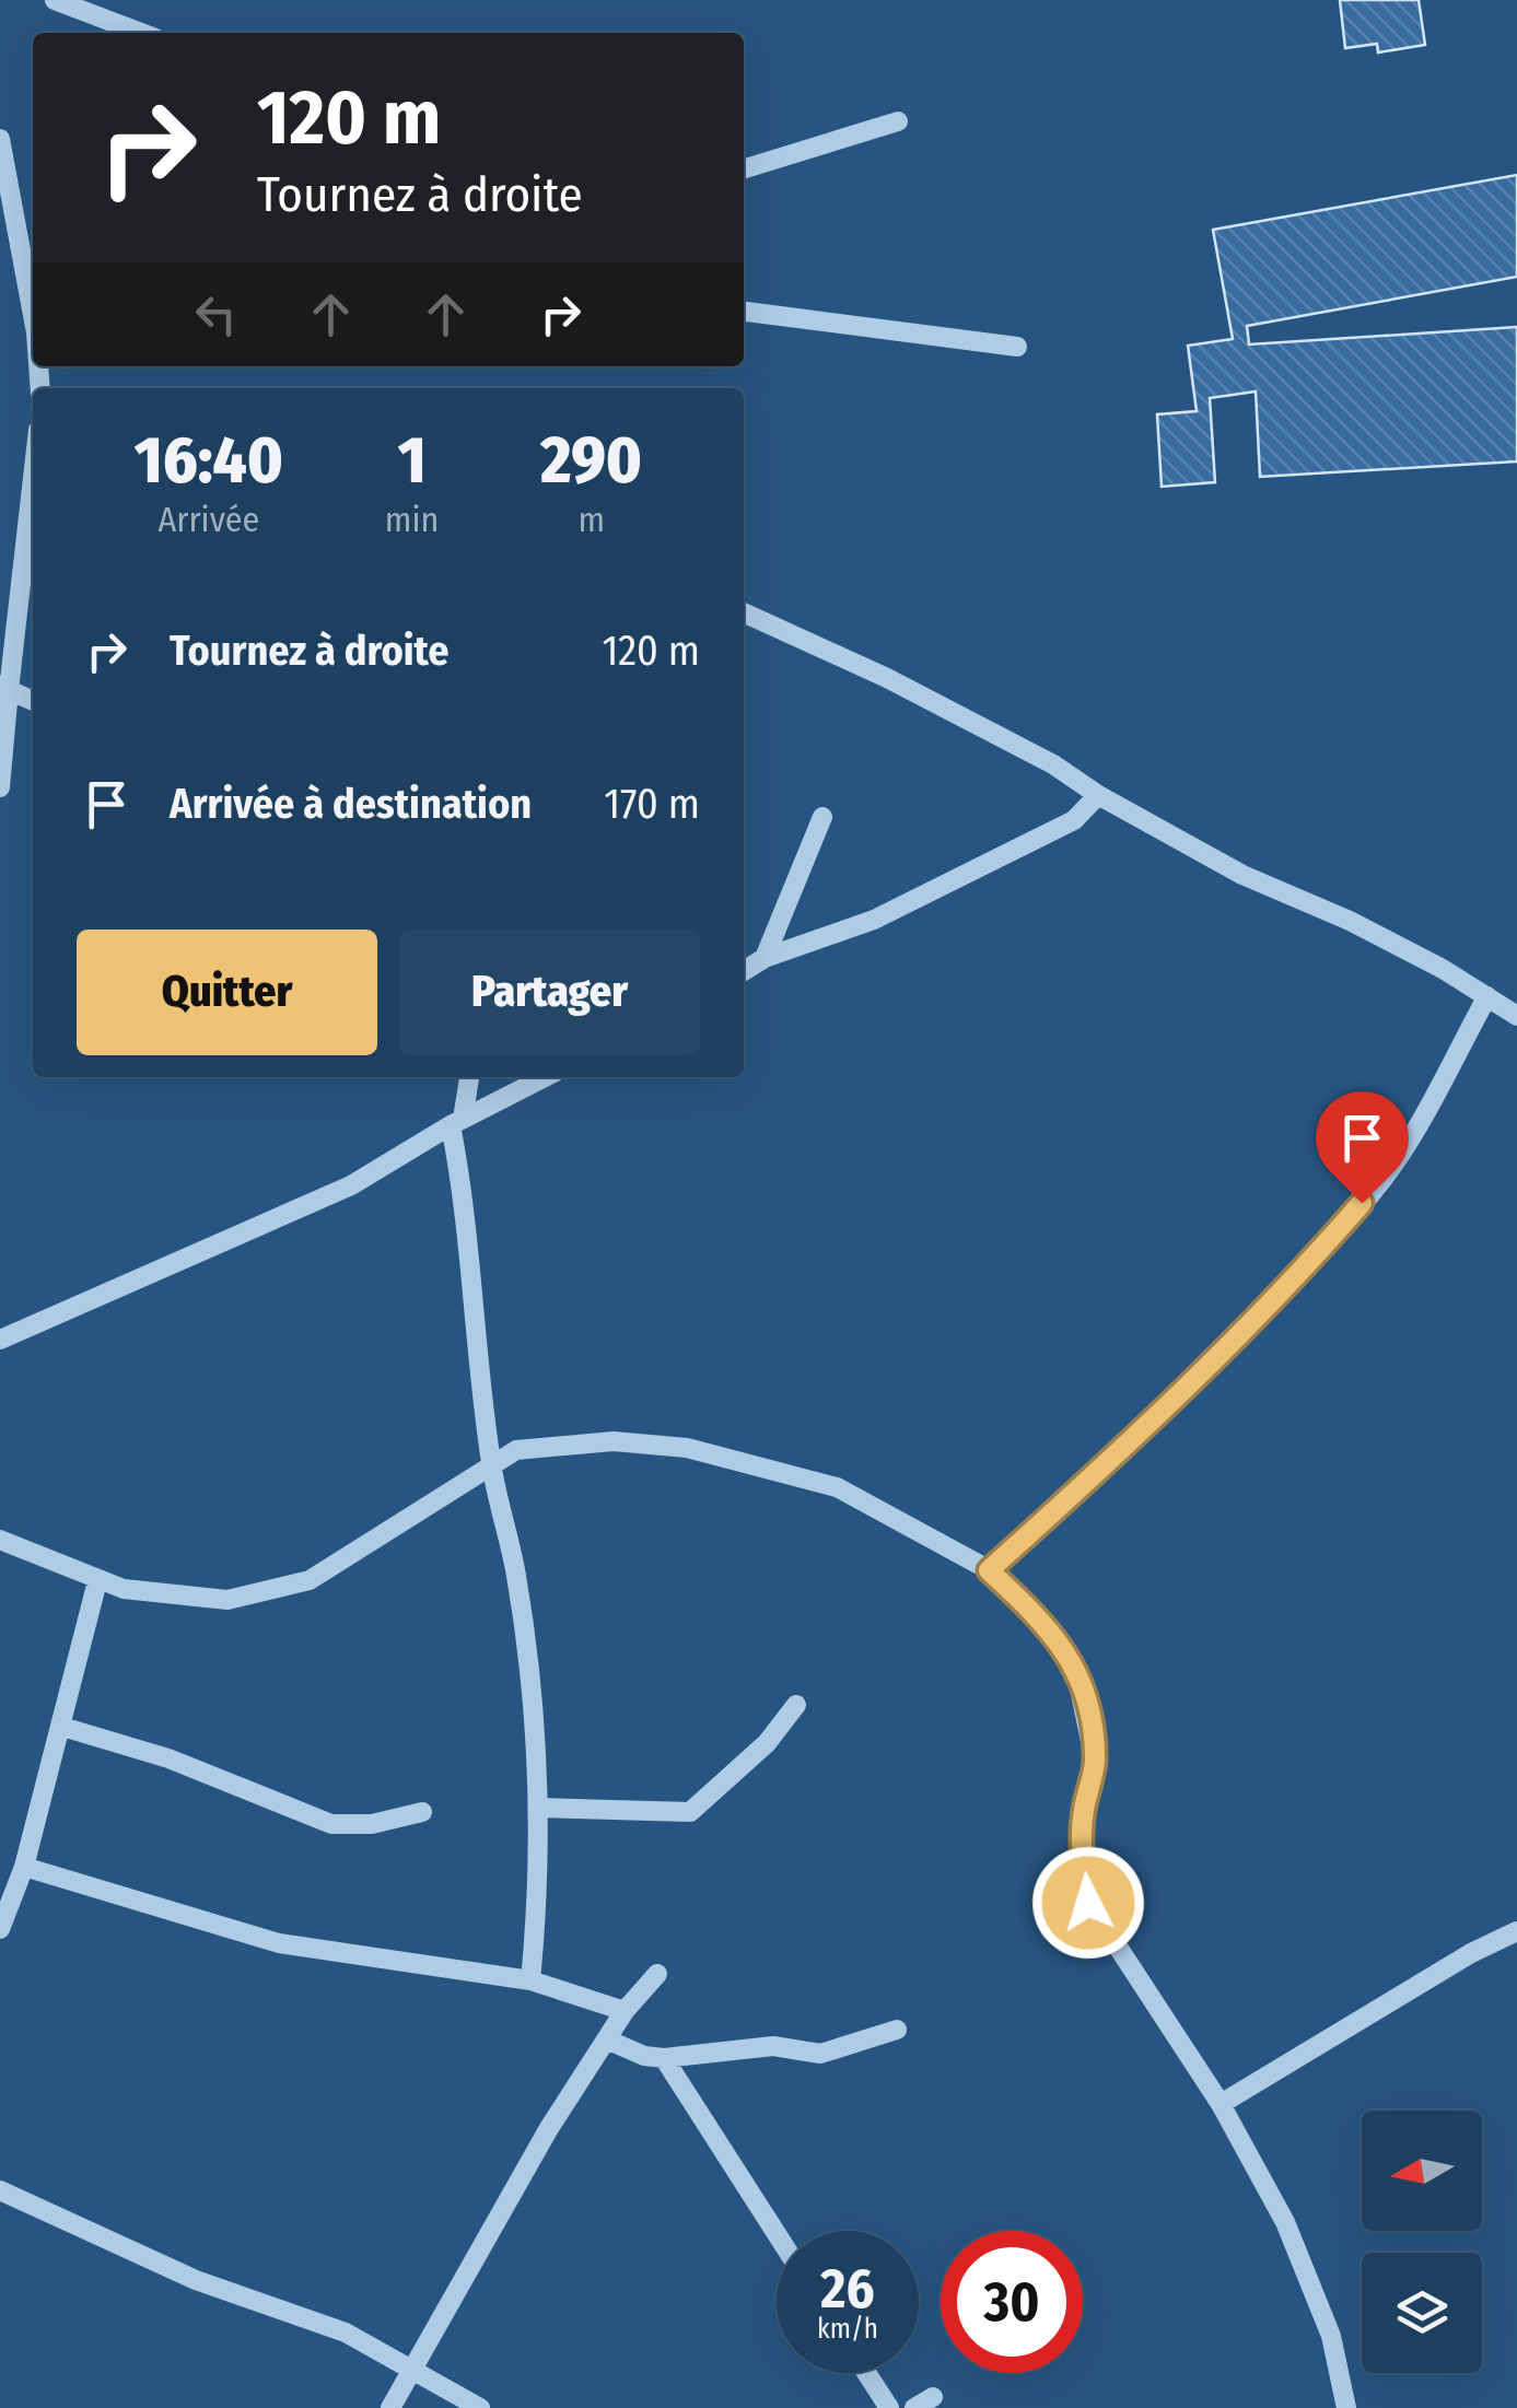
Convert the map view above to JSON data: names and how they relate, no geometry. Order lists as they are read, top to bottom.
{
  "north": "left",
  "page": {
    "turn": ["120 m", "Tournez à droite"],
    "eta": [
      "16:40",
      "Arrivée",
      "1",
      "min",
      "290",
      "m"
    ],
    "list": [
      {
        "name": "Tournez à droite",
        "value": "120 m"
      },
      {
        "name": "Arrivée à destination",
        "value": "170 m"
      }
    ],
    "buttons": ["Quitter", "Partager"],
    "speed": "26 km/h",
    "limit": "30"
  }
}
